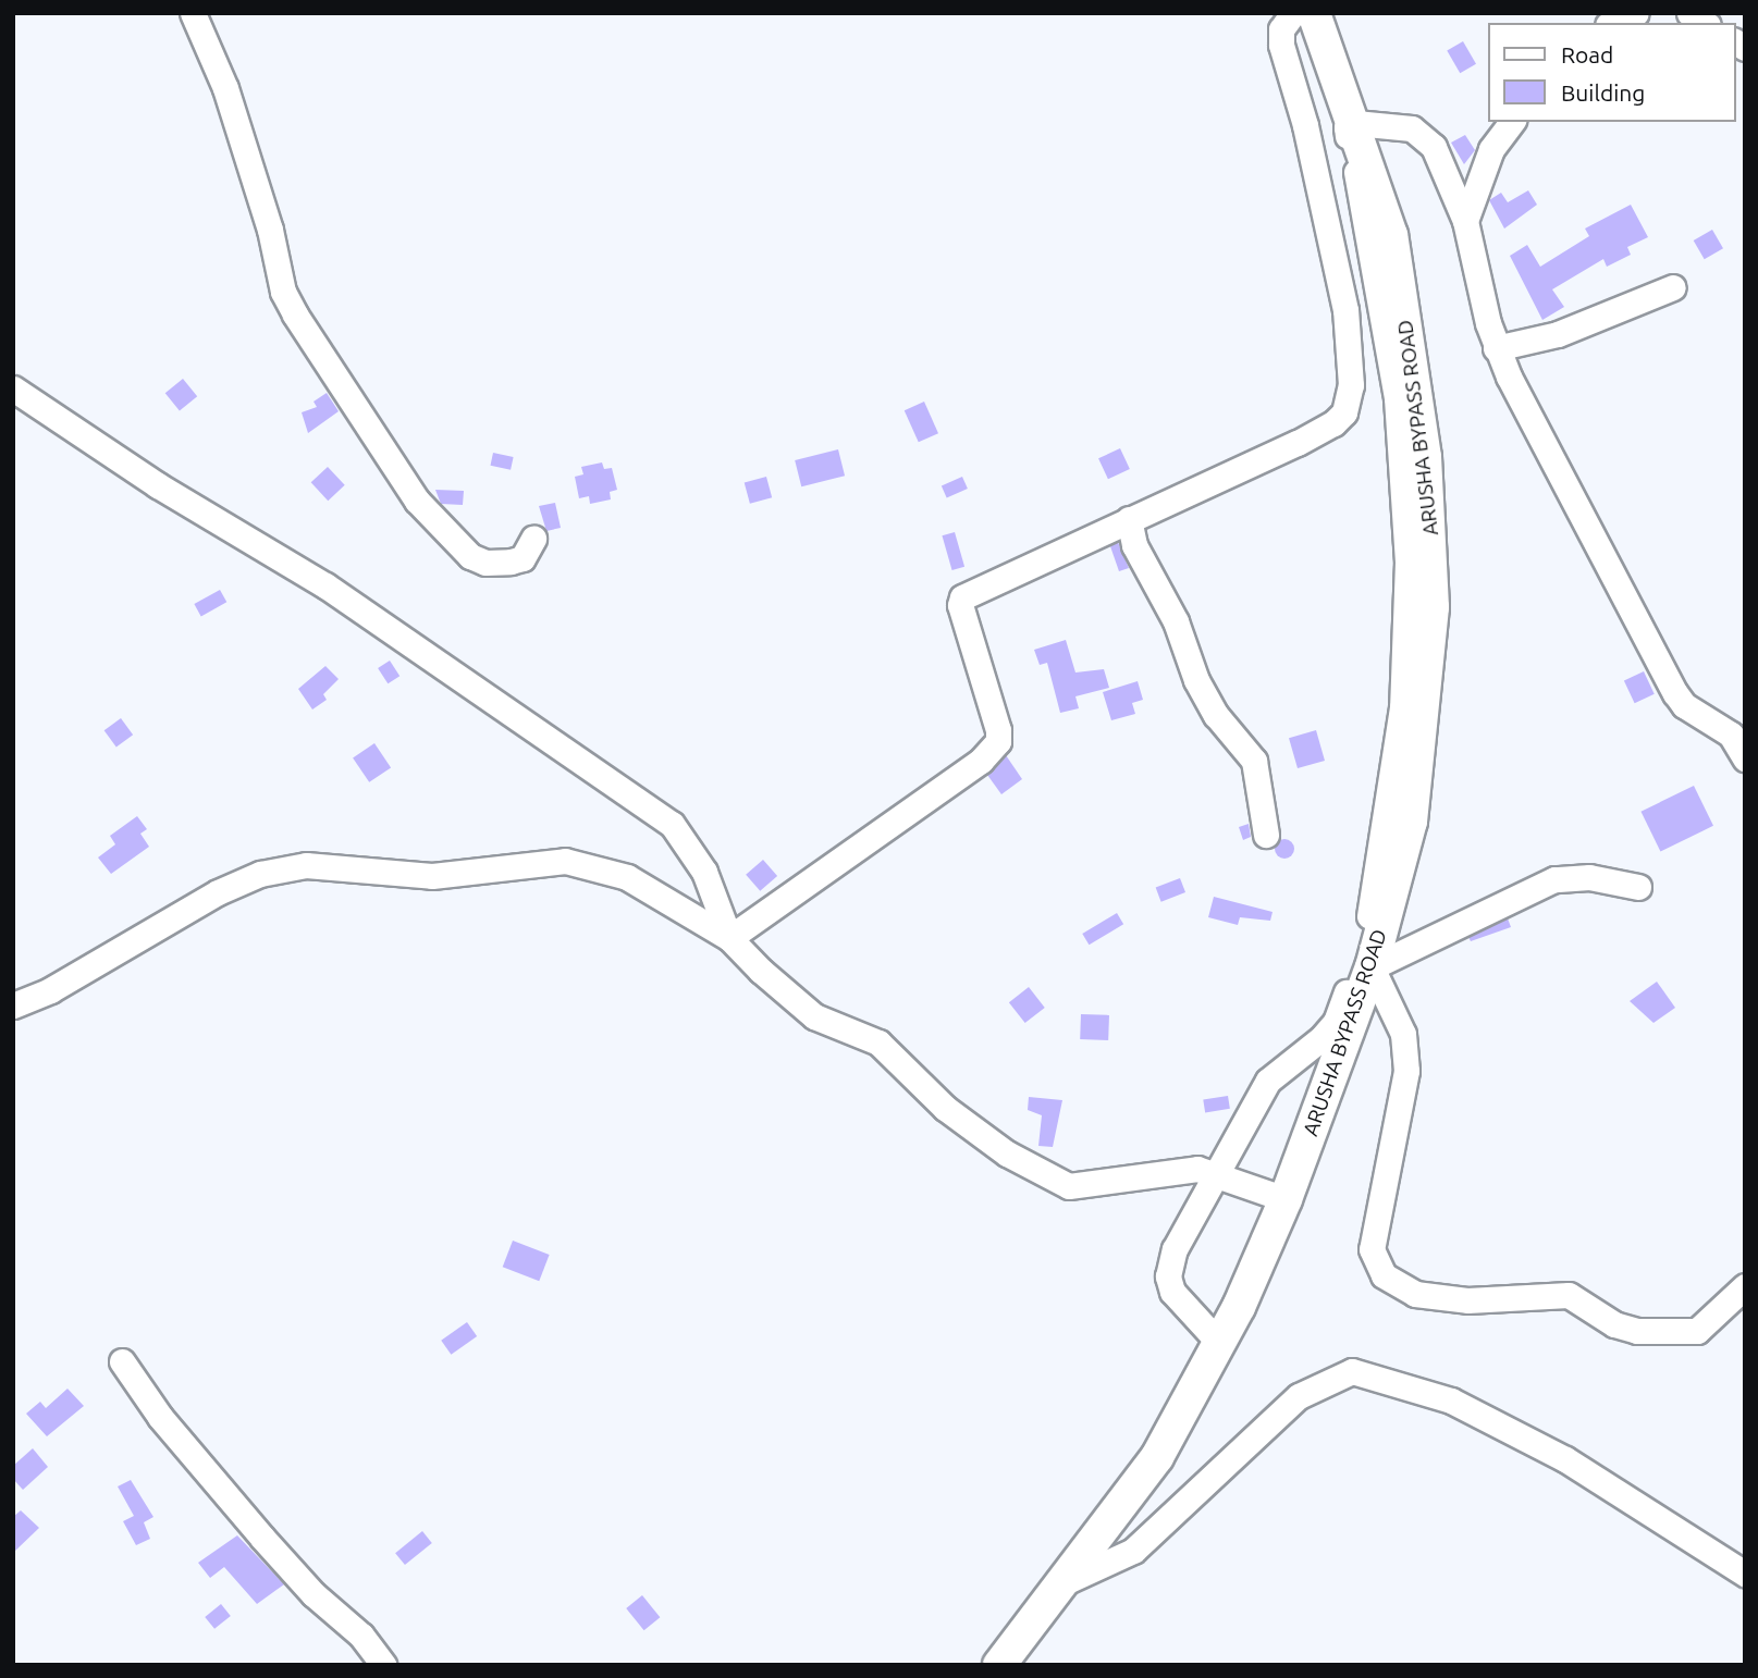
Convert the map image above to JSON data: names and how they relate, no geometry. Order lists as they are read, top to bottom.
{
  "streets": {
    "main road": ["ARUSHA BYPASS ROAD"]
  },
  "legend": ["Road", "Building"]
}
